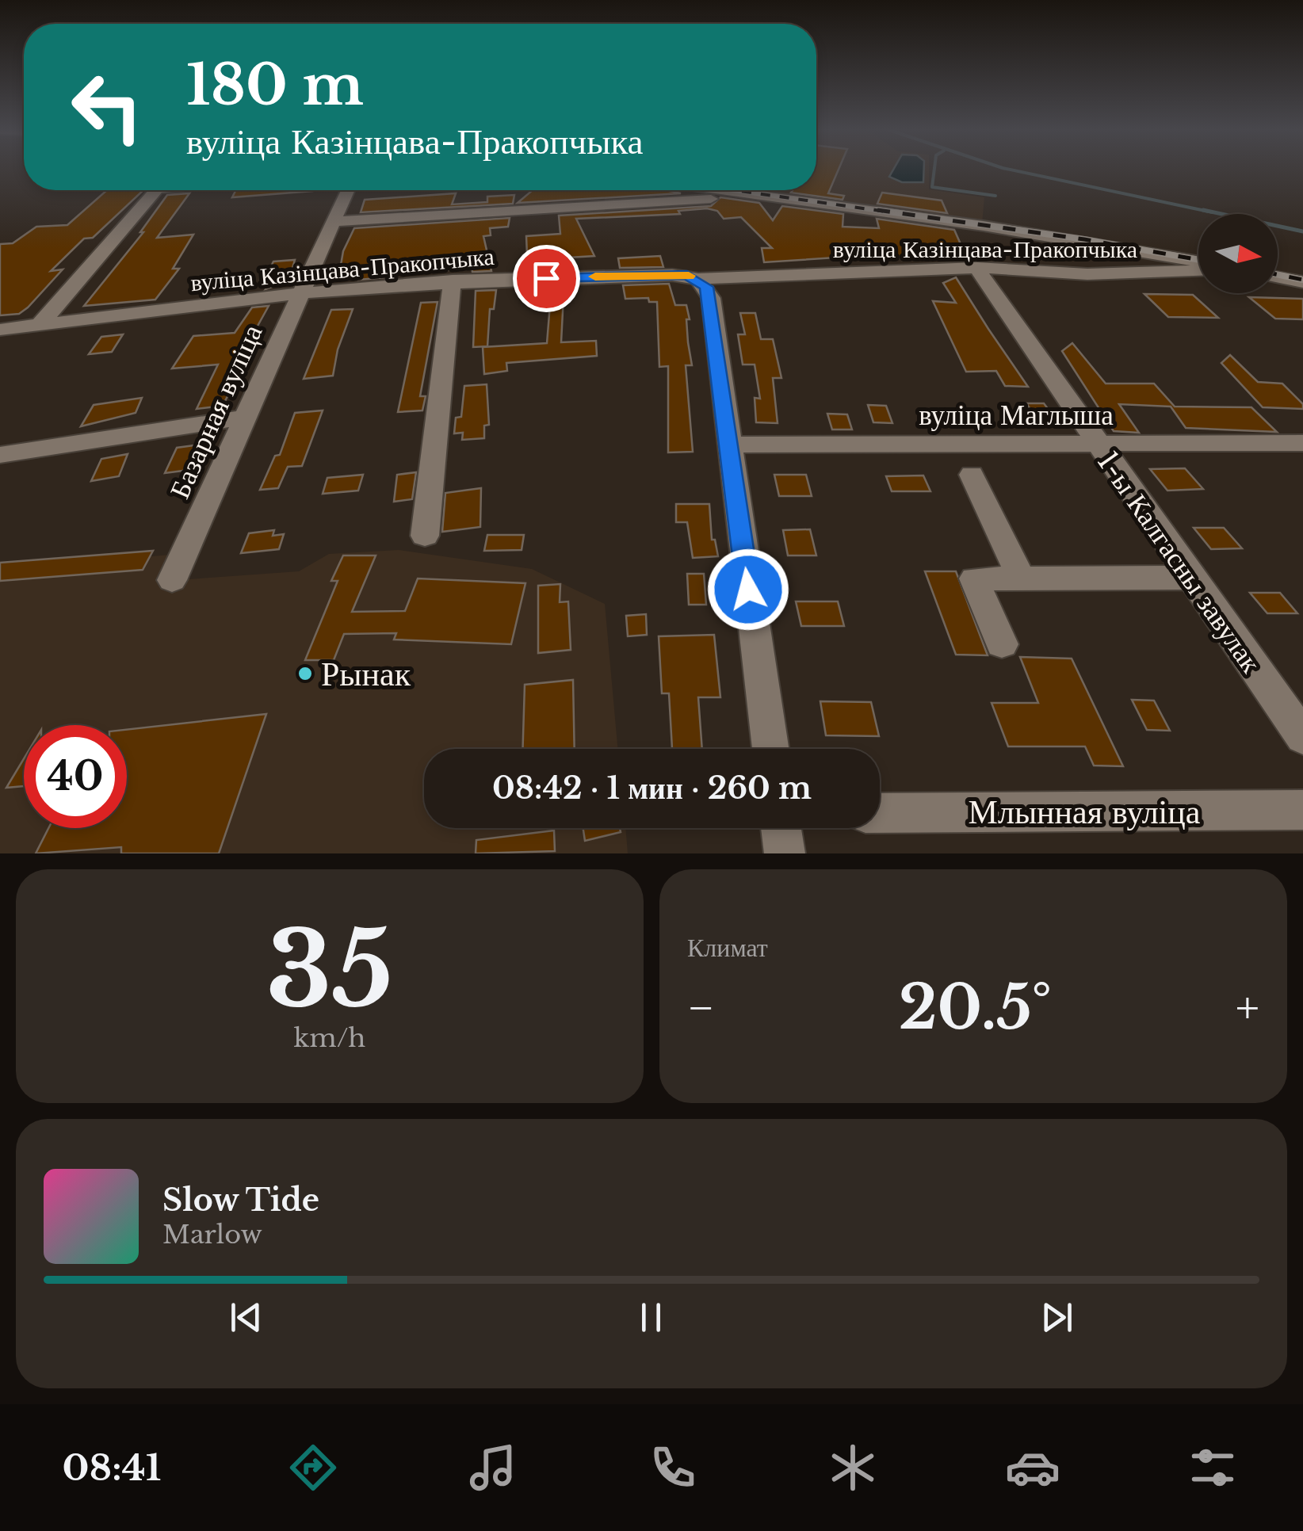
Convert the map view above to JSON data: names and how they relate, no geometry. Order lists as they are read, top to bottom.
{
  "streets": {
    "street": [
      "вуліца Казінцава-Пракопчыка",
      "Базарная вуліца",
      "вуліца Маглыша",
      "1-ы Калгасны завулак",
      "Млынная вуліца"
    ]
  },
  "crossings": [
    ["вуліца Казінцава-Пракопчыка", "Базарная вуліца"],
    ["вуліца Казінцава-Пракопчыка", "1-ы Калгасны завулак"],
    ["вуліца Маглыша", "1-ы Калгасны завулак"]
  ],
  "places": ["Рынак"],
  "north": "right",
  "page": {
    "turn": ["180 m", "вуліца Казінцава-Пракопчыка"],
    "limit": "40",
    "trip": "08:42 · 1 мин · 260 m",
    "tile": [
      ["35", "km/h"],
      "Климат"
    ],
    "heat": ["−", "20.5°", "+"],
    "song": ["Slow Tide", "Marlow"],
    "tabs": "08:41"
  }
}
